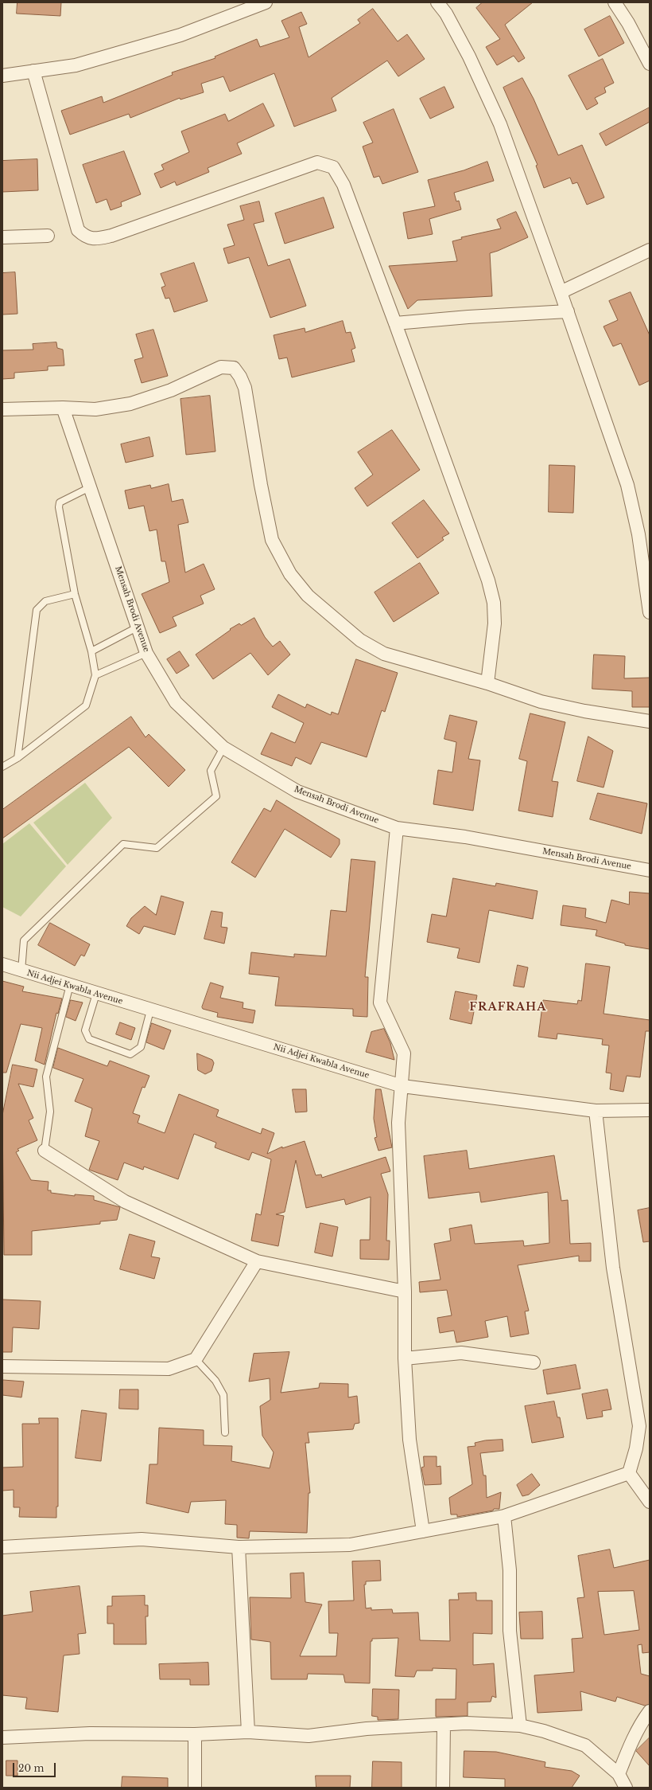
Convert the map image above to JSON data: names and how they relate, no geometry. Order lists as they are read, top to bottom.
{
  "streets": {
    "street": ["Mensah Brodi Avenue", "Nii Adjei Kwabla Avenue"]
  },
  "districts": ["FRAFRAHA"],
  "scale_bar": "20 m"
}
